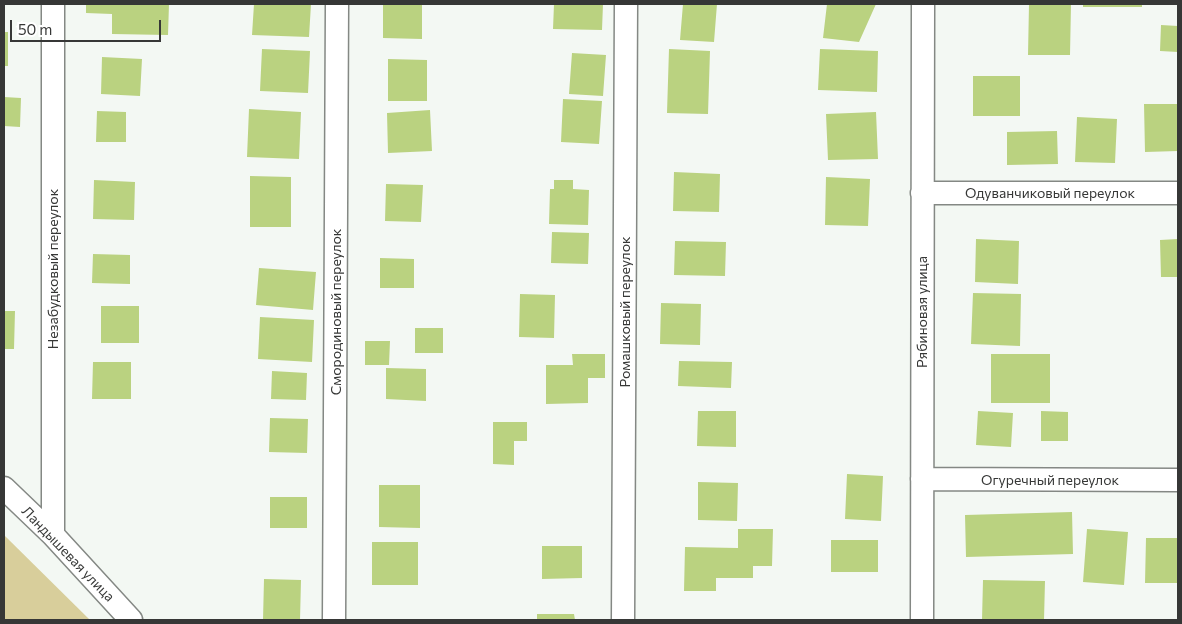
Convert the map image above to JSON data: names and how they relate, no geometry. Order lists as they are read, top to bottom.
{
  "streets": {
    "street": [
      "Одуванчиковый переулок",
      "Незабудковый переулок",
      "Смородиновый переулок",
      "Ромашковый переулок",
      "Рябиновая улица",
      "Огуречный переулок",
      "Ландышевая улица"
    ]
  },
  "crossings": [
    ["Одуванчиковый переулок", "Рябиновая улица"],
    ["Незабудковый переулок", "Ландышевая улица"],
    ["Рябиновая улица", "Огуречный переулок"]
  ],
  "scale_bar": "50 m"
}
